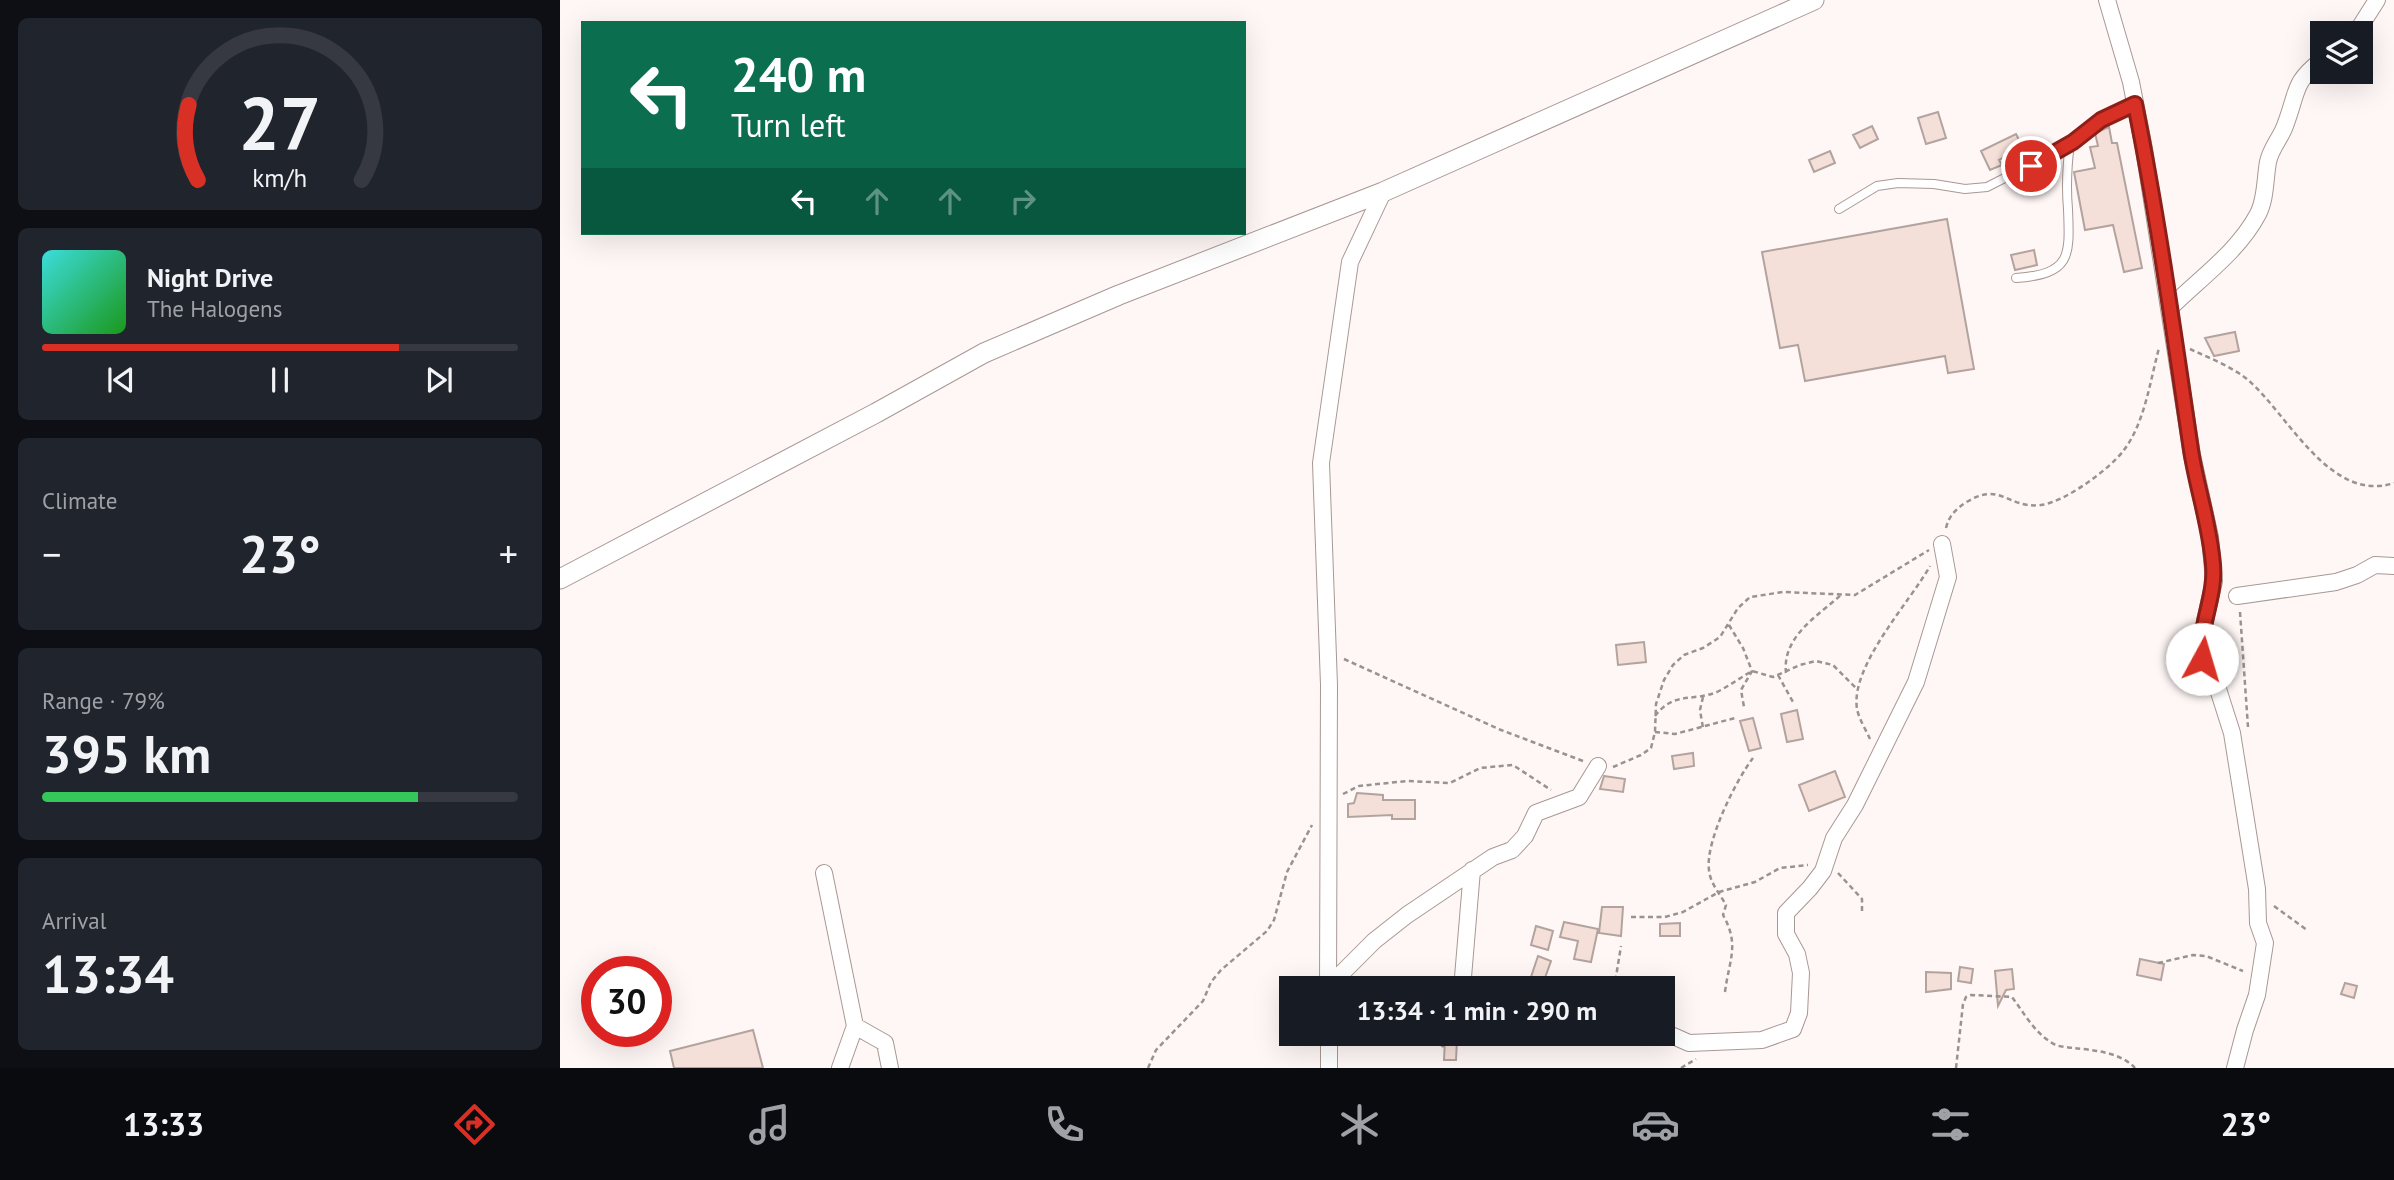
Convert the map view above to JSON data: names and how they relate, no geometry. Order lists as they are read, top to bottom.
{
  "page": {
    "turn": ["240 m", "Turn left"],
    "song": ["Night Drive", "The Halogens"],
    "tile": [
      "Climate",
      ["Range · 79%", "395 km"],
      ["Arrival", "13:34"]
    ],
    "heat": ["−", "23°", "+"],
    "limit": "30",
    "trip": "13:34 · 1 min · 290 m",
    "tabs": ["13:33", "23°"],
    "gauge": ["27", "km/h"]
  }
}
